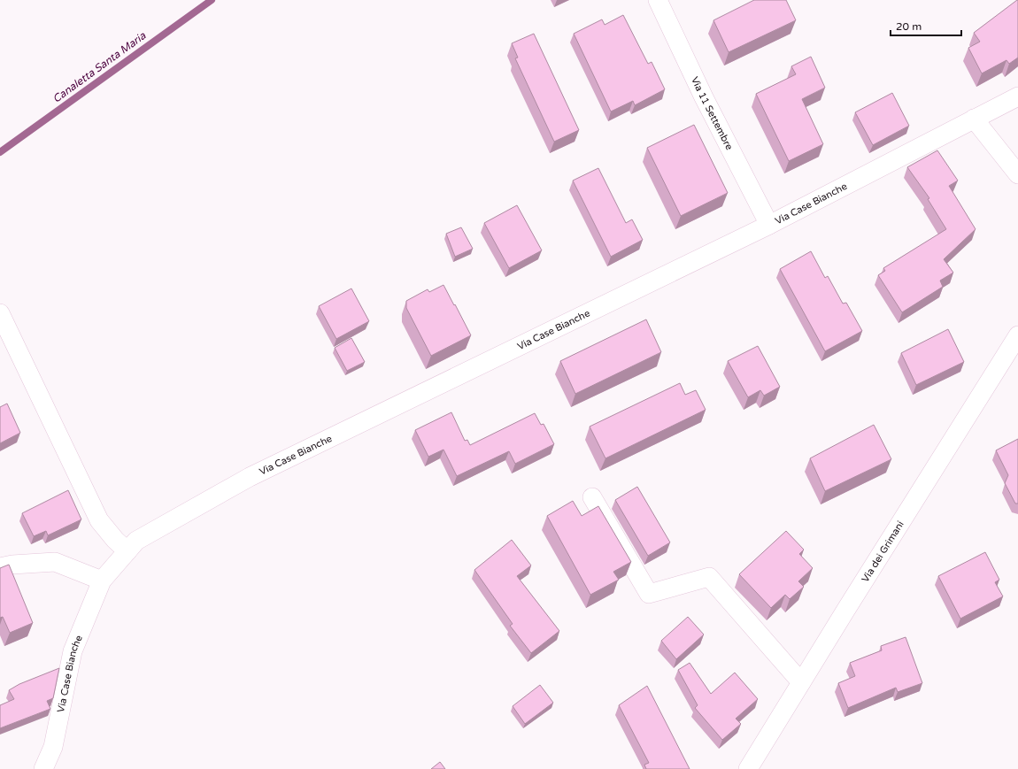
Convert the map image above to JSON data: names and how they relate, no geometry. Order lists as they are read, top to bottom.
{
  "streets": {
    "street": ["Via 11 Settembre", "Via Case Bianche", "Via dei Grimani"]
  },
  "crossings": [
    ["Via 11 Settembre", "Via Case Bianche"]
  ],
  "water": ["Canaletta Santa Maria"],
  "scale_bar": "20 m"
}
